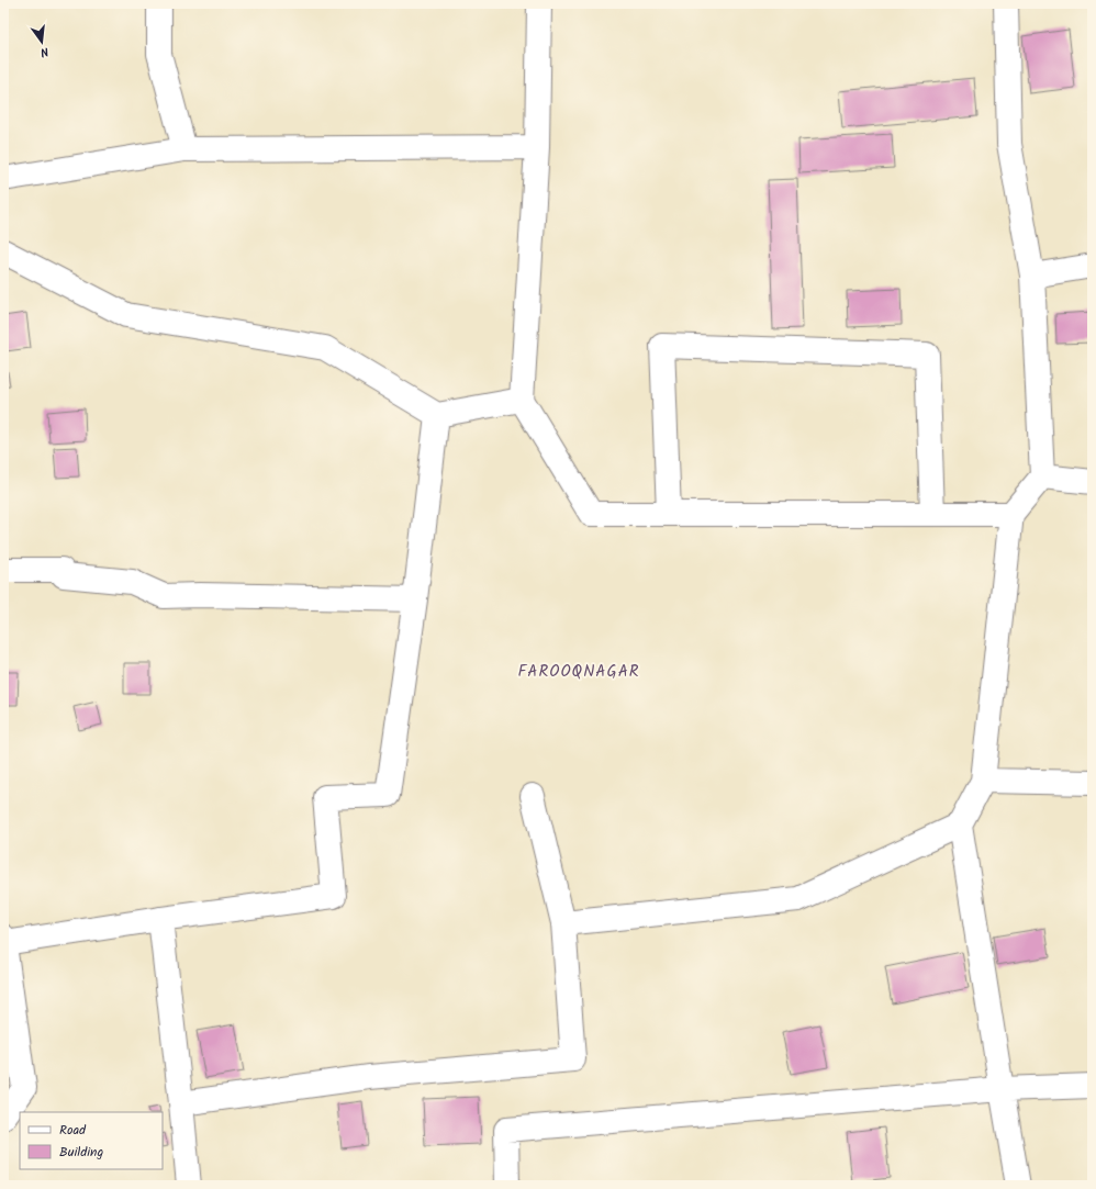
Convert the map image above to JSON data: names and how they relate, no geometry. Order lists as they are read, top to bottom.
{
  "districts": ["FAROOQNAGAR"],
  "legend": ["Road", "Building"],
  "north": "bottom"
}
